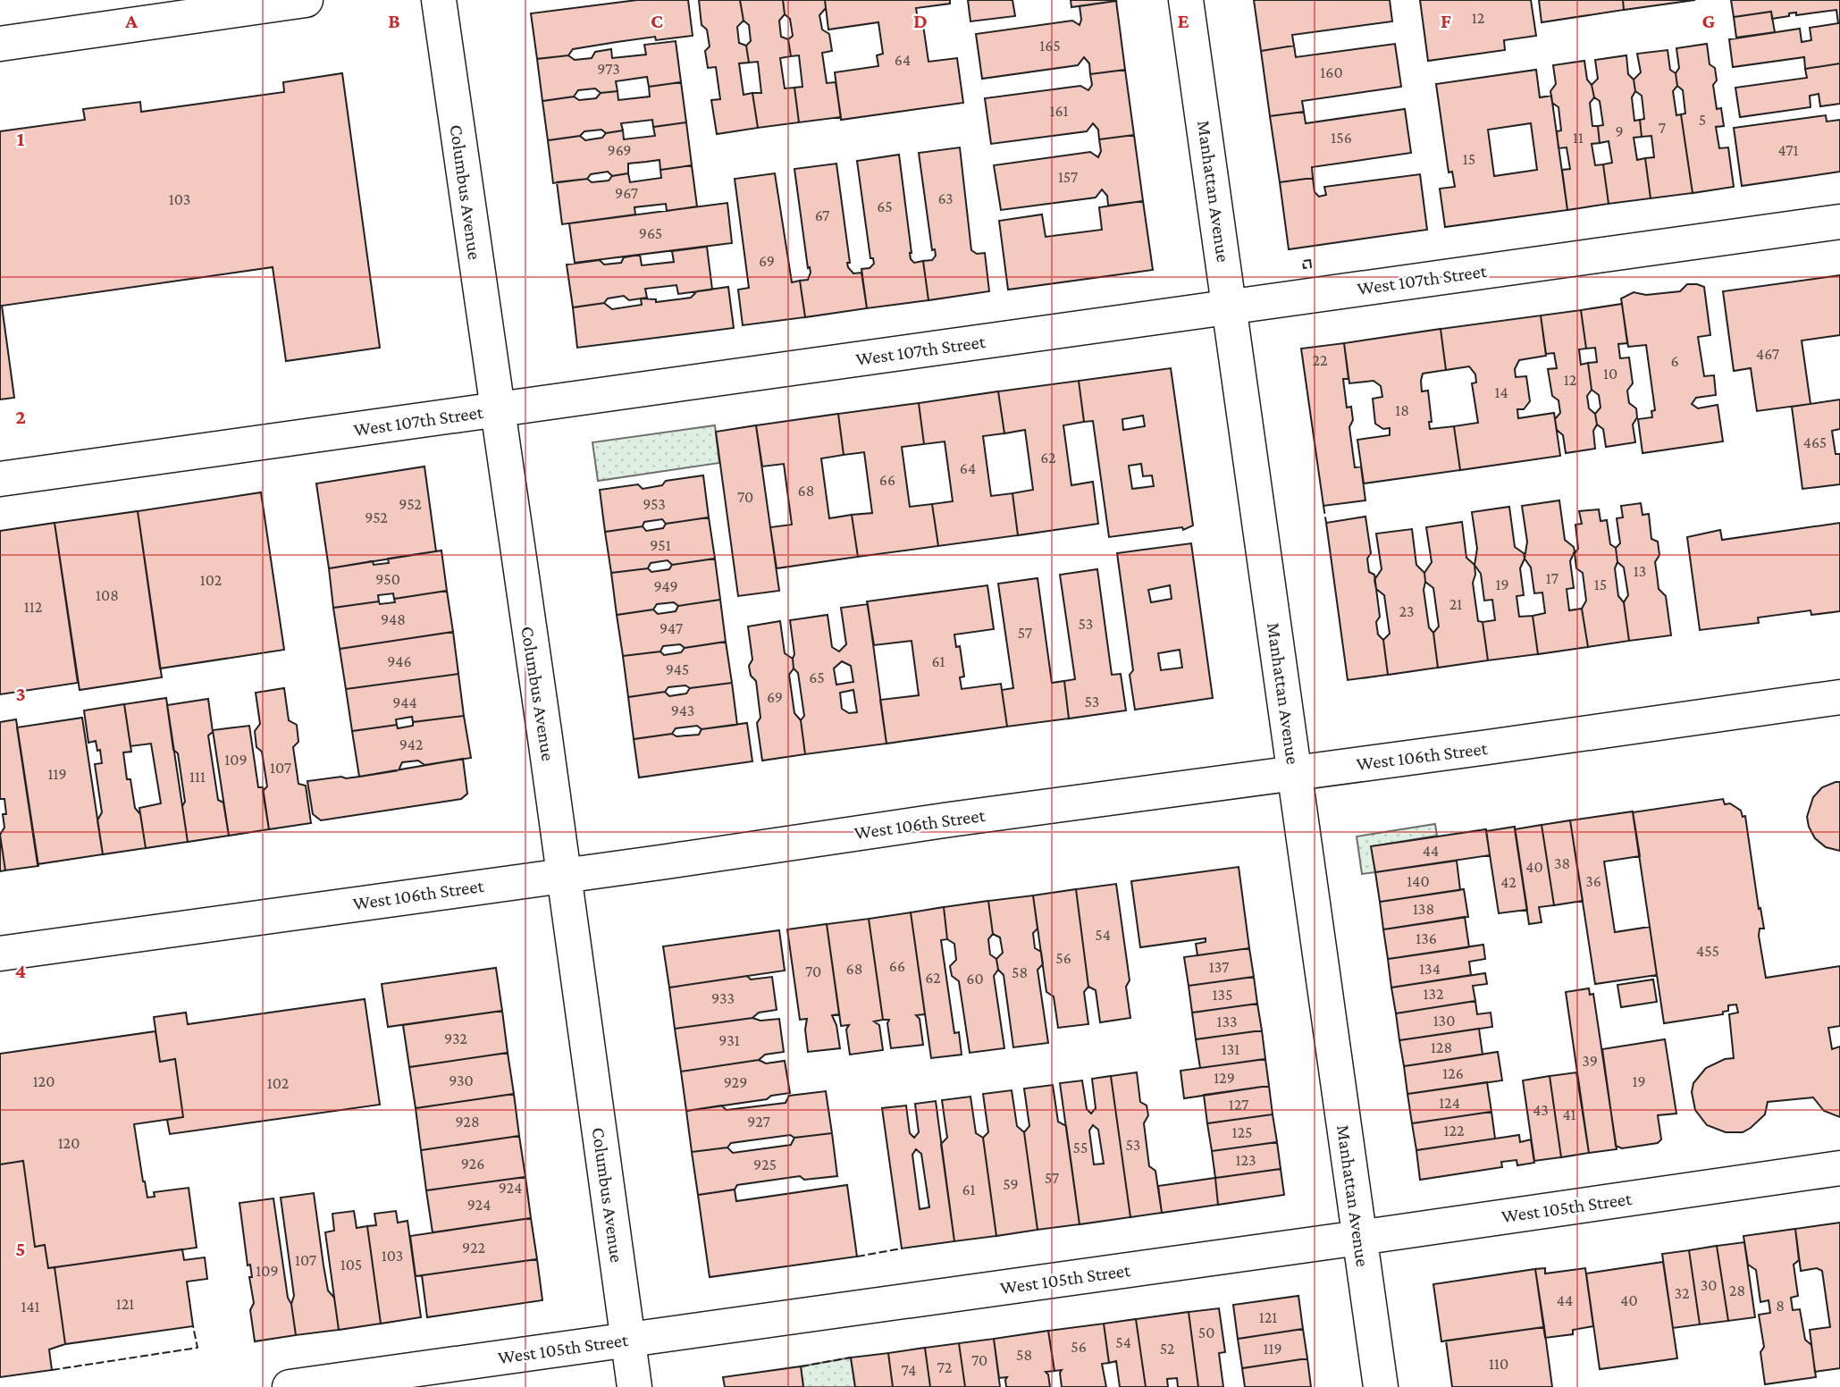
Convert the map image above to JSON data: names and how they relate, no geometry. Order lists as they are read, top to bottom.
{
  "streets": {
    "street": [
      "Manhattan Avenue",
      "Columbus Avenue",
      "West 107th Street",
      "West 106th Street",
      "West 105th Street"
    ]
  },
  "crossings": [
    ["Manhattan Avenue", "West 107th Street"],
    ["Manhattan Avenue", "West 106th Street"],
    ["Manhattan Avenue", "West 105th Street"],
    ["Columbus Avenue", "West 107th Street"],
    ["Columbus Avenue", "West 106th Street"],
    ["Columbus Avenue", "West 105th Street"]
  ],
  "house_numbers": [
    "12",
    "165",
    "64",
    "973",
    "160",
    "161",
    "5",
    "7",
    "9",
    "156",
    "11",
    "969",
    "471",
    "15",
    "157",
    "967",
    "63",
    "103",
    "65",
    "67",
    "965",
    "69",
    "467",
    "22",
    "6",
    "10",
    "12",
    "14",
    "18",
    "465",
    "62",
    "64",
    "66",
    "68",
    "70",
    "952",
    "953",
    "952",
    "951",
    "13",
    "17",
    "950",
    "102",
    "19",
    "15",
    "949",
    "108",
    "21",
    "112",
    "23",
    "948",
    "53",
    "947",
    "57",
    "946",
    "61",
    "945",
    "65",
    "69",
    "53",
    "944",
    "943",
    "942",
    "109",
    "107",
    "119",
    "111",
    "44",
    "38",
    "40",
    "140",
    "36",
    "42",
    "138",
    "54",
    "136",
    "455",
    "56",
    "66",
    "137",
    "68",
    "134",
    "70",
    "58",
    "62",
    "60",
    "132",
    "135",
    "933",
    "130",
    "133",
    "932",
    "931",
    "128",
    "131",
    "39",
    "126",
    "129",
    "930",
    "120",
    "19",
    "929",
    "102",
    "124",
    "127",
    "43",
    "41",
    "928",
    "927",
    "122",
    "125",
    "120",
    "53",
    "55",
    "123",
    "926",
    "925",
    "57",
    "59",
    "924",
    "61",
    "924",
    "922",
    "103",
    "107",
    "105",
    "109",
    "30",
    "28",
    "32",
    "44",
    "40",
    "121",
    "8",
    "141",
    "121",
    "50",
    "54",
    "56",
    "52",
    "119",
    "58",
    "70",
    "110",
    "72",
    "74"
  ],
  "grid": {
    "columns": [
      "A",
      "B",
      "C",
      "D",
      "E",
      "F",
      "G"
    ],
    "rows": [
      "1",
      "2",
      "3",
      "4",
      "5"
    ]
  }
}
